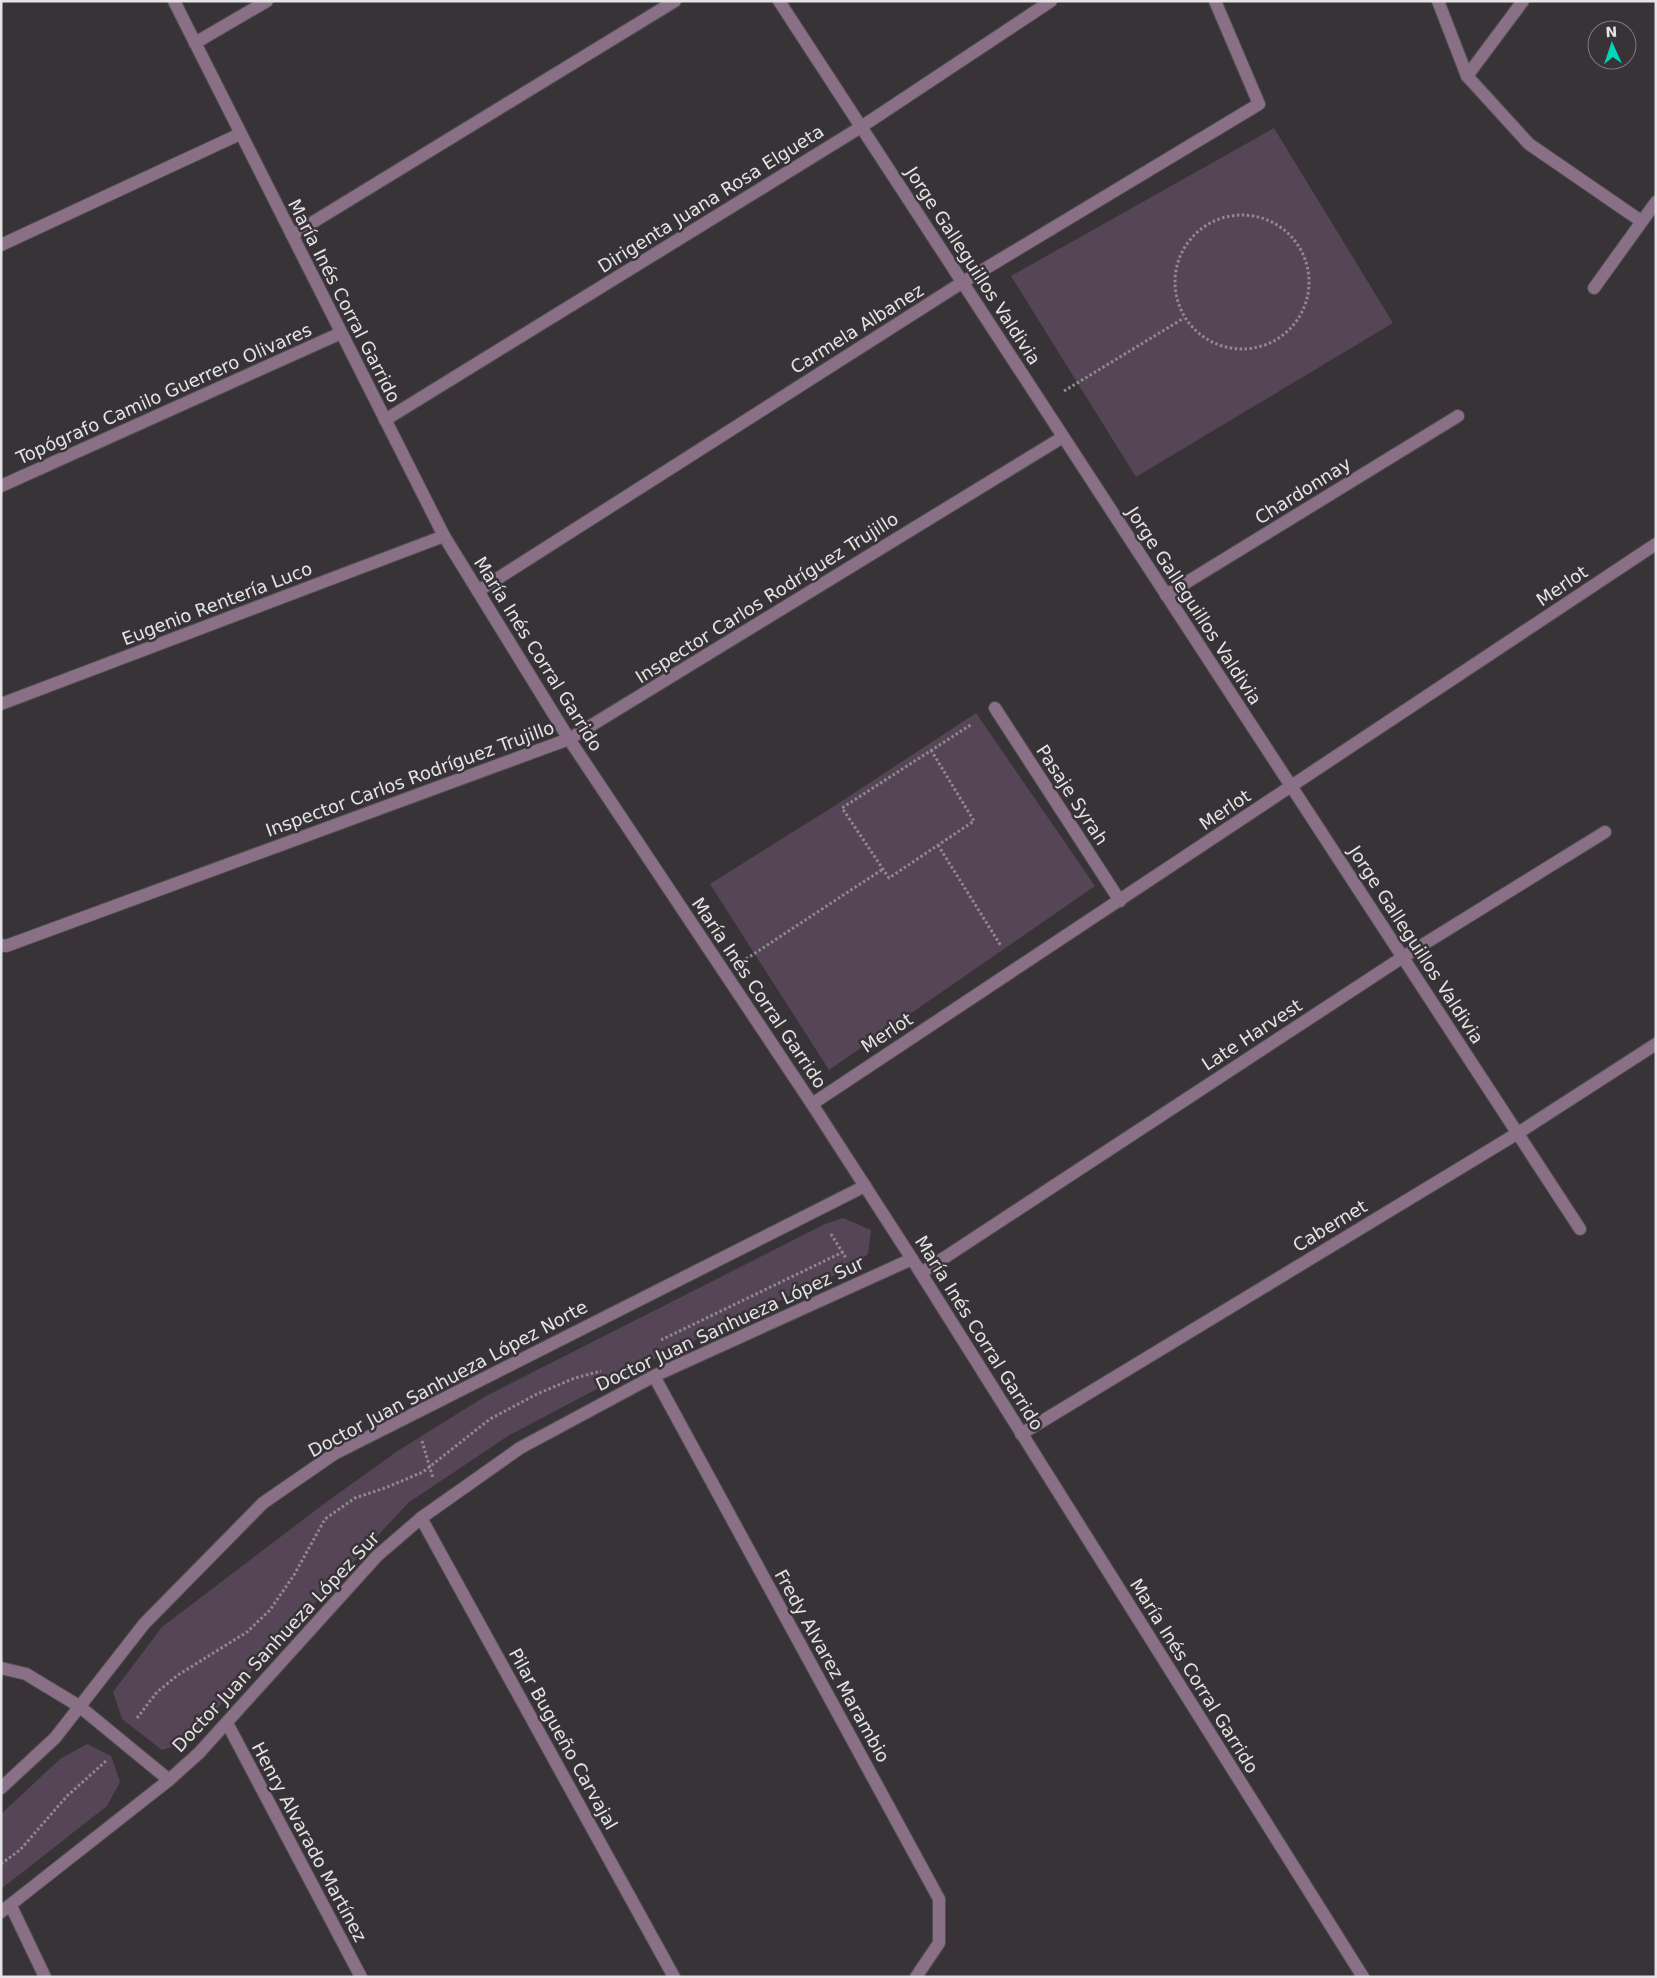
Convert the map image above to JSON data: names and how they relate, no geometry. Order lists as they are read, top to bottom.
{
  "streets": {
    "street": [
      "Dirigenta Juana Rosa Elgueta",
      "Jorge Galleguillos Valdivia",
      "María Inés Corral Garrido",
      "Carmela Albanez",
      "Topógrafo Camilo Guerrero Olivares",
      "Chardonnay",
      "Merlot",
      "Inspector Carlos Rodríguez Trujillo",
      "Eugenio Rentería Luco",
      "Pasaje Syrah",
      "Late Harvest",
      "Cabernet",
      "Doctor Juan Sanhueza López Sur",
      "Doctor Juan Sanhueza López Norte",
      "Fredy Alvarez Marambio",
      "Pilar Bugueño Carvajal",
      "Henry Alvarado Martínez"
    ]
  },
  "crossings": [
    ["Dirigenta Juana Rosa Elgueta", "Jorge Galleguillos Valdivia"],
    ["Dirigenta Juana Rosa Elgueta", "María Inés Corral Garrido"],
    ["Jorge Galleguillos Valdivia", "Carmela Albanez"],
    ["Jorge Galleguillos Valdivia", "Chardonnay"],
    ["Jorge Galleguillos Valdivia", "Merlot"],
    ["Jorge Galleguillos Valdivia", "Inspector Carlos Rodríguez Trujillo"],
    ["Jorge Galleguillos Valdivia", "Late Harvest"],
    ["Jorge Galleguillos Valdivia", "Cabernet"],
    ["María Inés Corral Garrido", "Carmela Albanez"],
    ["María Inés Corral Garrido", "Topógrafo Camilo Guerrero Olivares"],
    ["María Inés Corral Garrido", "Merlot"],
    ["María Inés Corral Garrido", "Inspector Carlos Rodríguez Trujillo"],
    ["María Inés Corral Garrido", "Eugenio Rentería Luco"],
    ["María Inés Corral Garrido", "Late Harvest"],
    ["María Inés Corral Garrido", "Cabernet"],
    ["María Inés Corral Garrido", "Doctor Juan Sanhueza López Sur"],
    ["María Inés Corral Garrido", "Doctor Juan Sanhueza López Norte"],
    ["Merlot", "Pasaje Syrah"],
    ["Doctor Juan Sanhueza López Sur", "Fredy Alvarez Marambio"],
    ["Doctor Juan Sanhueza López Sur", "Pilar Bugueño Carvajal"],
    ["Doctor Juan Sanhueza López Sur", "Henry Alvarado Martínez"]
  ],
  "north": "top"
}
